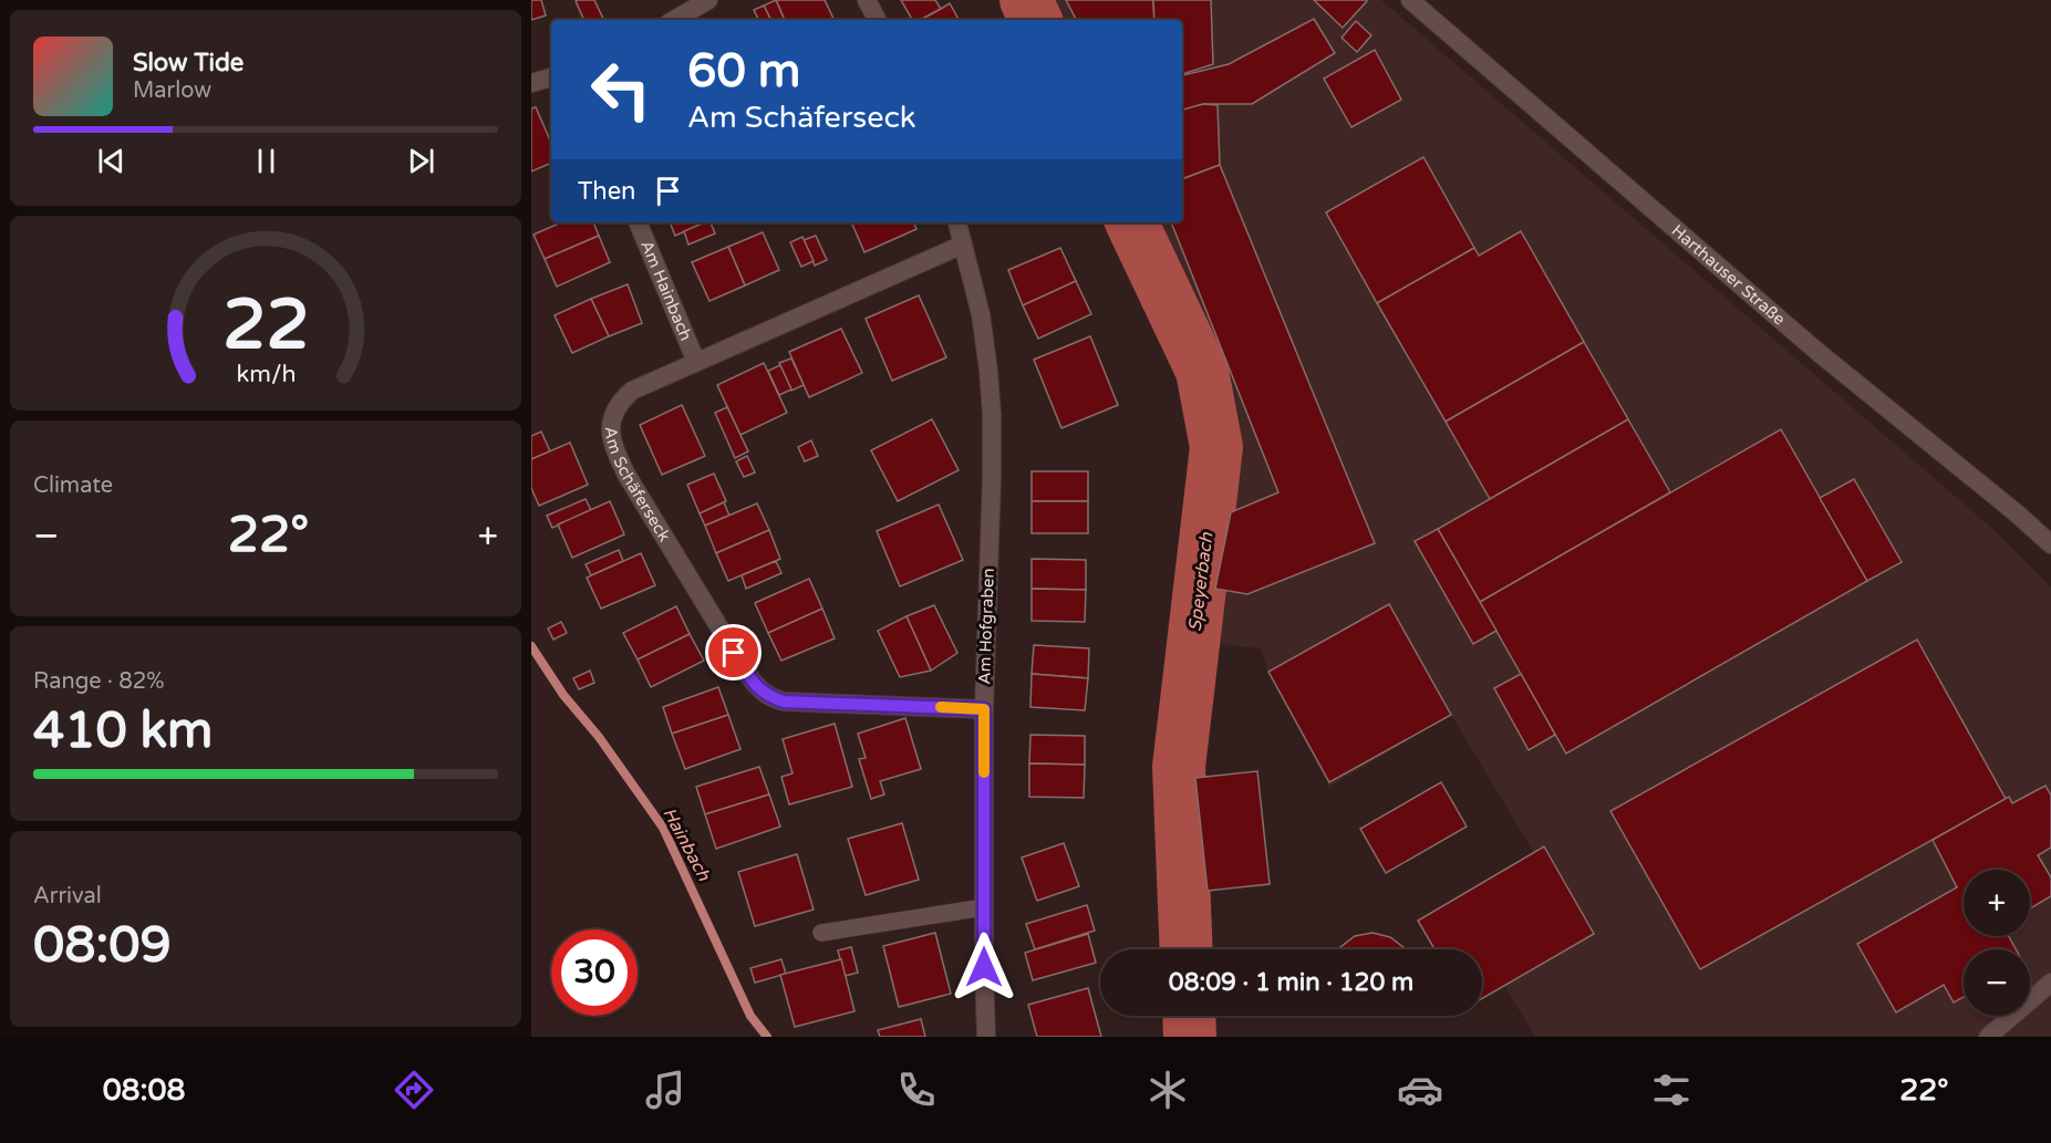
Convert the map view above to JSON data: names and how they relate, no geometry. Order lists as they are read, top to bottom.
{
  "streets": {
    "street": [
      "Harthauser Straße",
      "Am Hainbach",
      "Am Schäferseck",
      "Am Hofgraben"
    ]
  },
  "crossings": [
    ["Am Hainbach", "Am Schäferseck"],
    ["Am Schäferseck", "Am Hofgraben"]
  ],
  "water": ["Speyerbach", "Hainbach"],
  "page": {
    "turn": ["60 m", "Am Schäferseck"],
    "song": ["Slow Tide", "Marlow"],
    "then": "Then",
    "tile": [
      "Climate",
      ["Range · 82%", "410 km"],
      ["Arrival", "08:09"]
    ],
    "heat": ["−", "22°", "+"],
    "map_buttons": ["+", "−"],
    "limit": "30",
    "trip": "08:09 · 1 min · 120 m",
    "tabs": ["08:08", "22°"],
    "gauge": ["22", "km/h"]
  }
}
